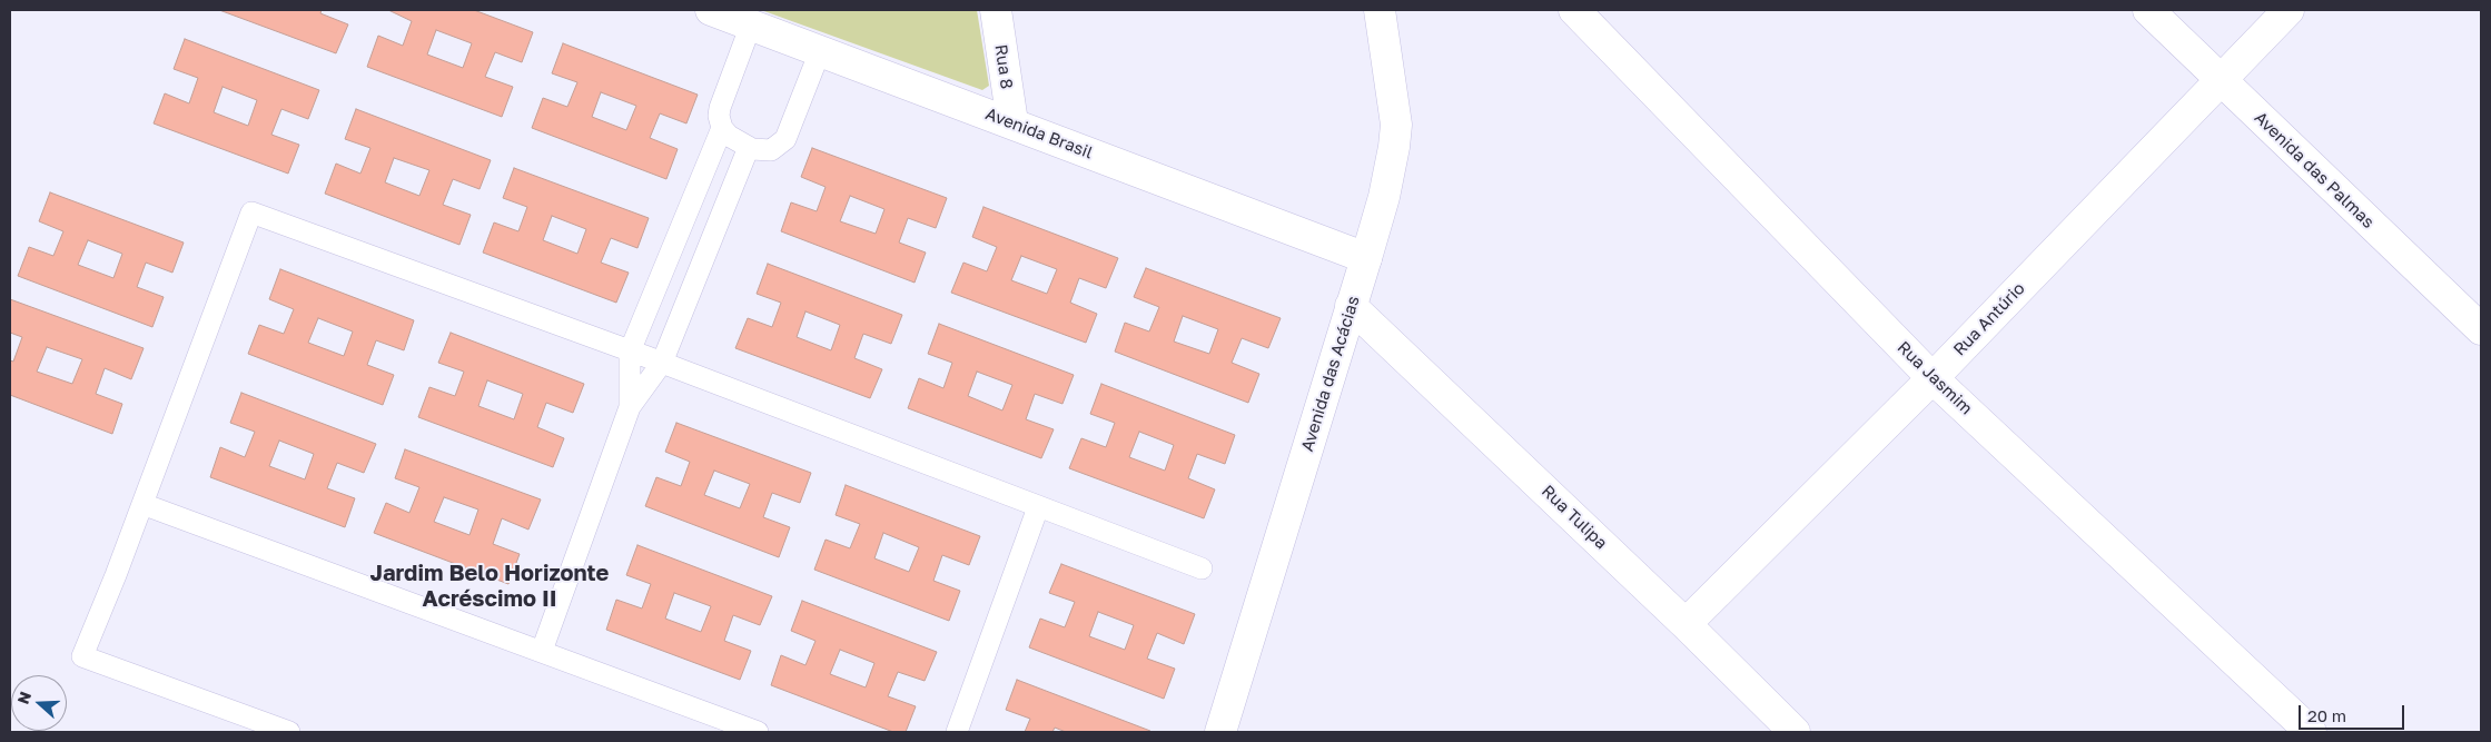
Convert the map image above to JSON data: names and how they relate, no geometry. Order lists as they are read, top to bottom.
{
  "streets": {
    "street": [
      "Rua 8",
      "Avenida Brasil",
      "Avenida das Palmas",
      "Rua Antúrio",
      "Avenida das Acácias",
      "Rua Jasmim",
      "Rua Tulipa"
    ]
  },
  "crossings": [
    ["Rua 8", "Avenida Brasil"],
    ["Avenida Brasil", "Avenida das Acácias"],
    ["Avenida das Palmas", "Rua Antúrio"],
    ["Rua Antúrio", "Rua Jasmim"],
    ["Rua Antúrio", "Rua Tulipa"],
    ["Avenida das Acácias", "Rua Tulipa"]
  ],
  "districts": ["Jardim Belo Horizonte Acréscimo II"],
  "scale_bar": "20 m",
  "north": "left"
}
